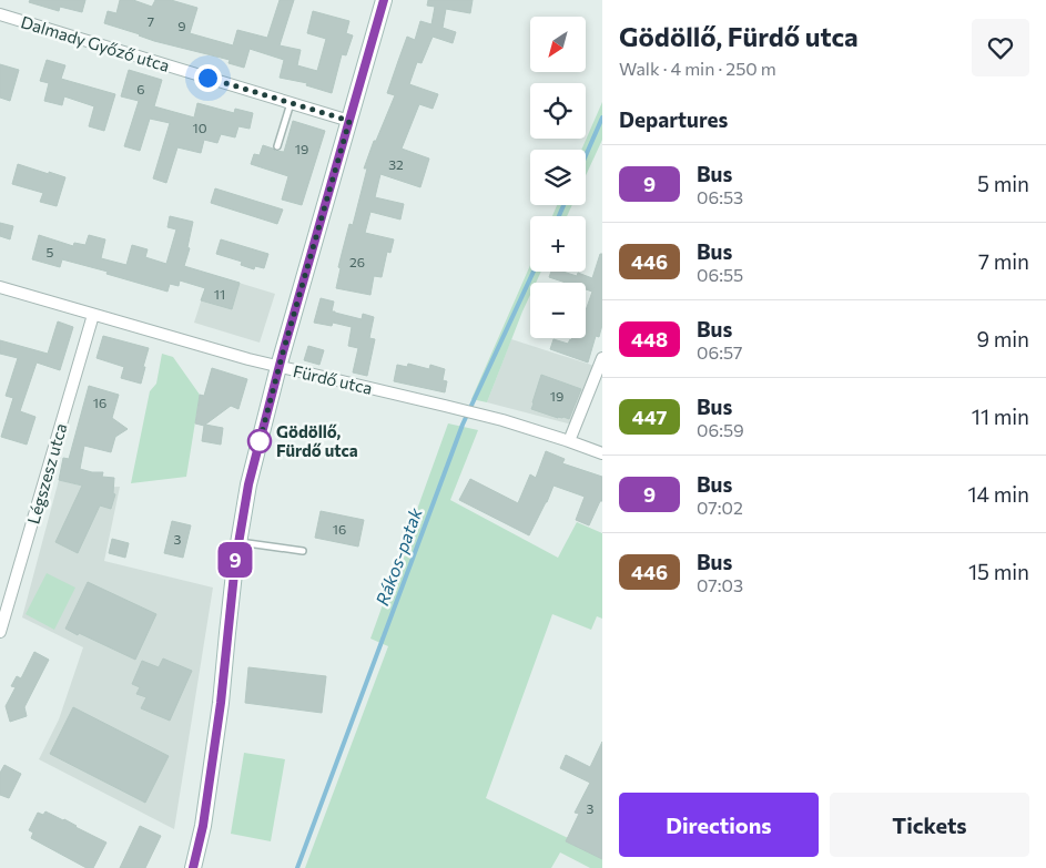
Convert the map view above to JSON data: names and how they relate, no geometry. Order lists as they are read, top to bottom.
{
  "streets": {
    "street": ["Dalmady Győző utca", "Fürdő utca", "Légszesz utca"]
  },
  "crossings": [
    ["Fürdő utca", "Légszesz utca"]
  ],
  "water": ["Rákos-patak"],
  "places": ["Gödöllő, Fürdő utca"],
  "lines": ["bus line 9"],
  "house_numbers": [
    "7",
    "9",
    "6",
    "10",
    "19",
    "32",
    "5",
    "26",
    "11",
    "19",
    "16",
    "16",
    "3",
    "3"
  ],
  "north": "bottom left",
  "page": {
    "on_map": "9",
    "heading": [
      ["Gödöllő, Fürdő utca", "Walk · 4 min · 250 m"],
      "Departures"
    ],
    "map_buttons": ["+", "−"],
    "list": [
      {
        "mark": "9",
        "name": "Bus",
        "note": "06:53",
        "value": "5 min"
      },
      {
        "mark": "446",
        "name": "Bus",
        "note": "06:55",
        "value": "7 min"
      },
      {
        "mark": "448",
        "name": "Bus",
        "note": "06:57",
        "value": "9 min"
      },
      {
        "mark": "447",
        "name": "Bus",
        "note": "06:59",
        "value": "11 min"
      },
      {
        "mark": "9",
        "name": "Bus",
        "note": "07:02",
        "value": "14 min"
      },
      {
        "mark": "446",
        "name": "Bus",
        "note": "07:03",
        "value": "15 min"
      }
    ],
    "buttons": ["Directions", "Tickets"]
  }
}
